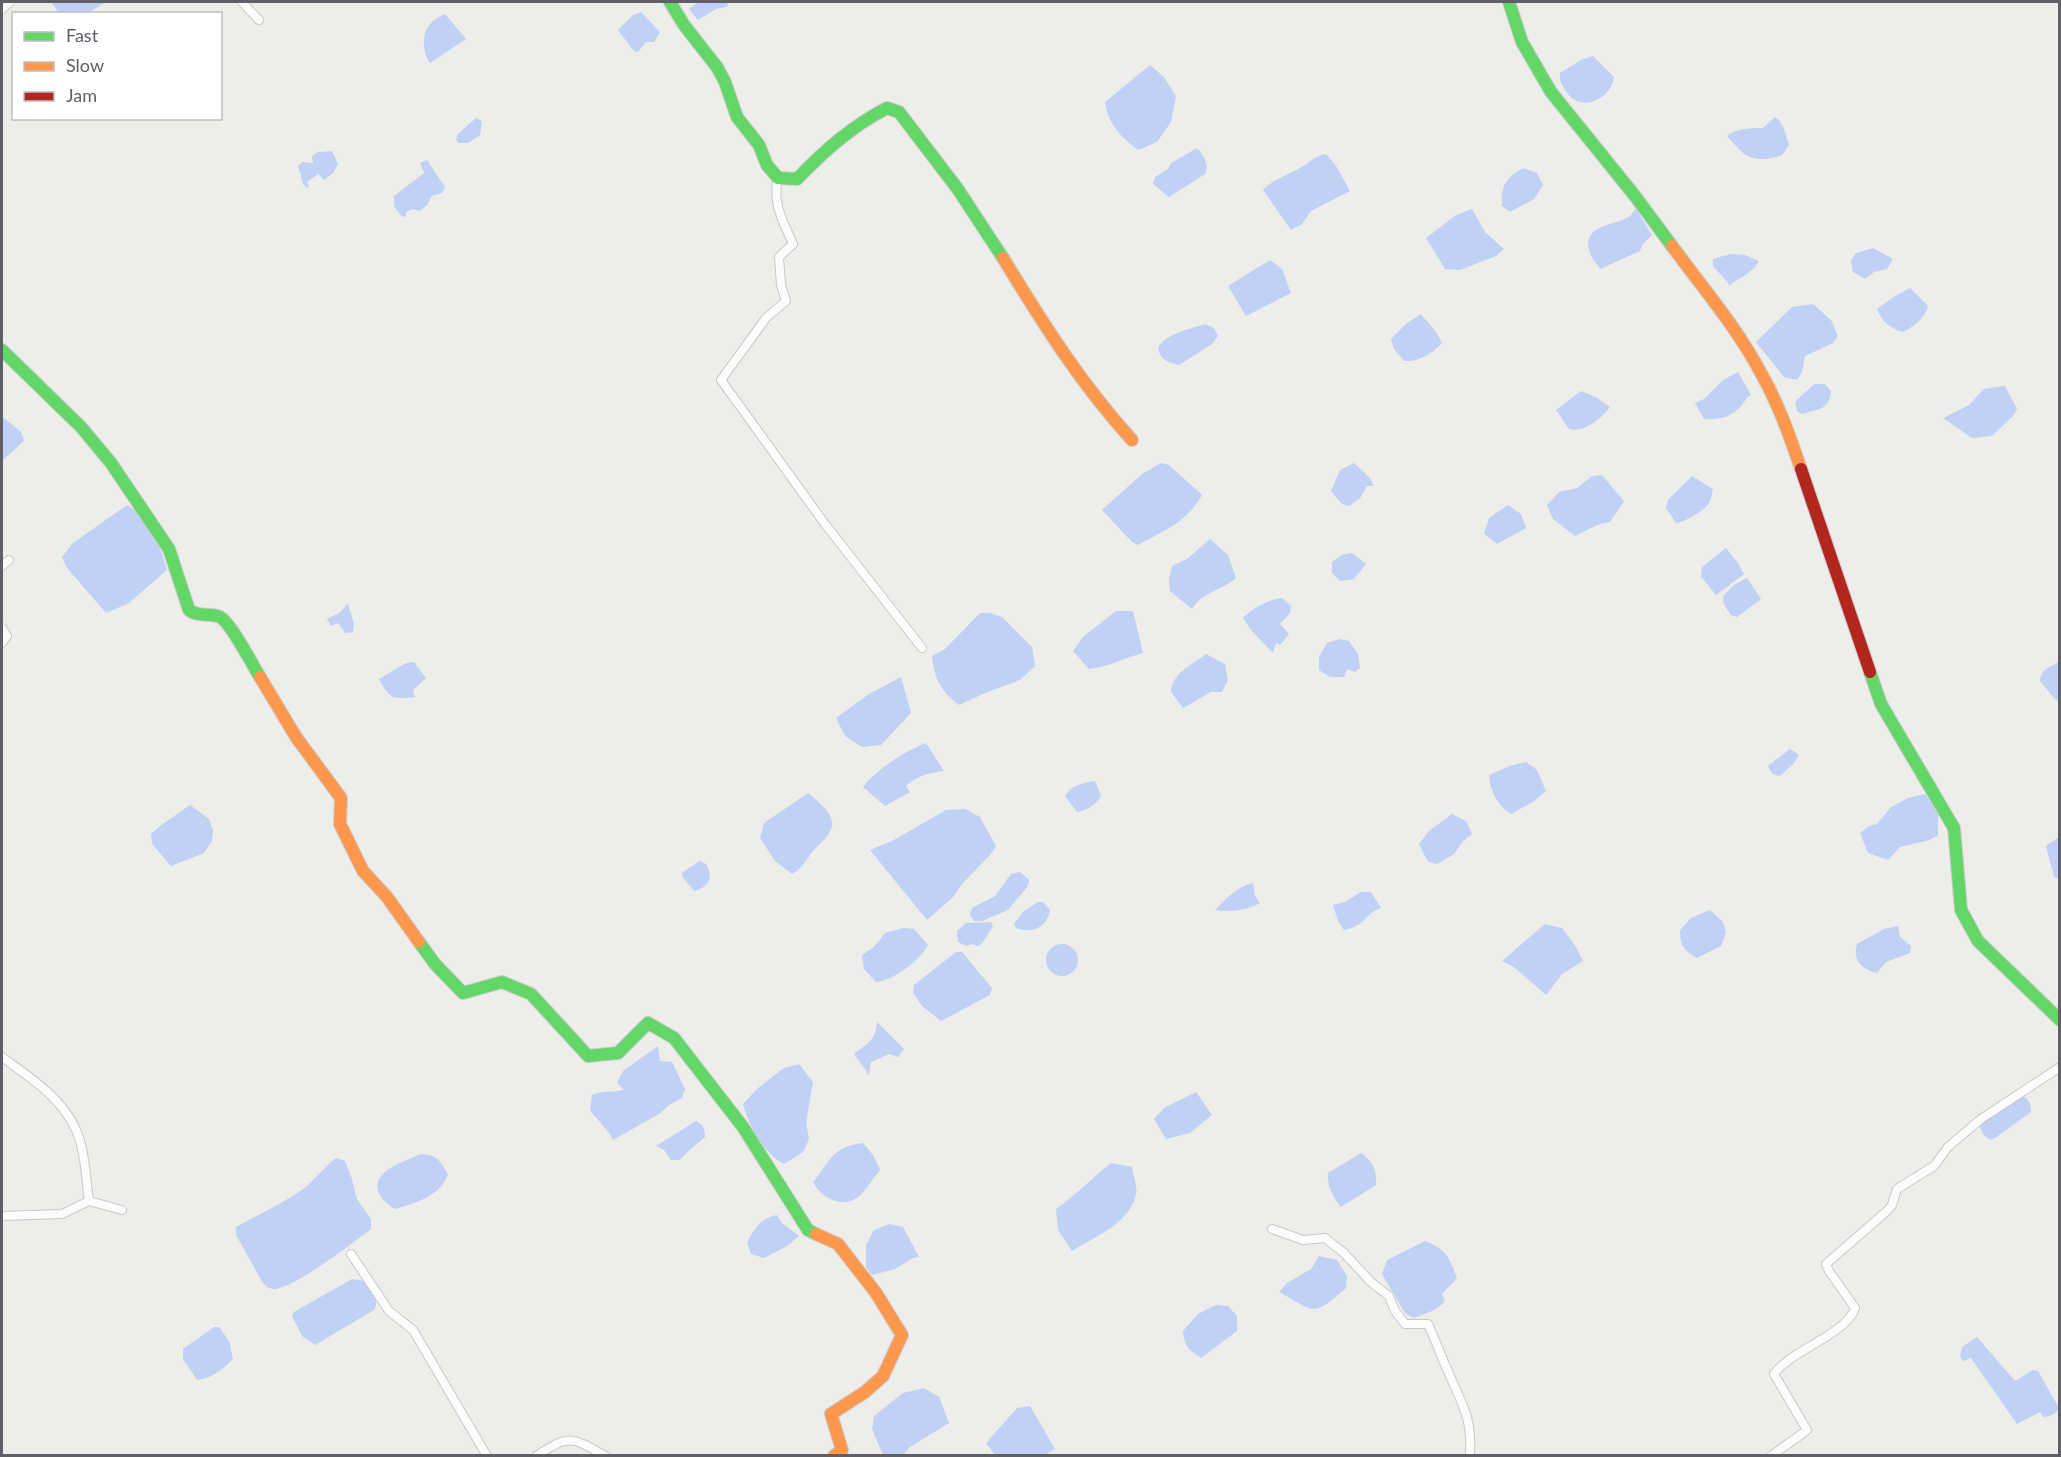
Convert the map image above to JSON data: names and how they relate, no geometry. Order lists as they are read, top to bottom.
{
  "legend": ["Fast", "Slow", "Jam"]
}
